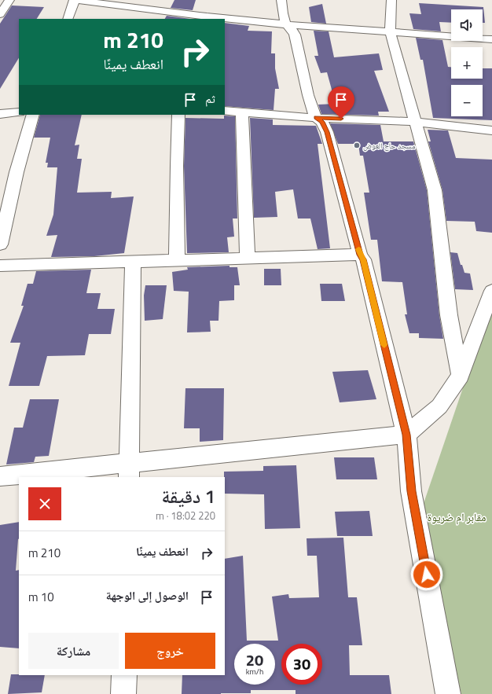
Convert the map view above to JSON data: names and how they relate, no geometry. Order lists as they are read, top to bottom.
{
  "parks": ["مقابر ام ضريوة"],
  "places": ["مسجد حاج العوض"],
  "page": {
    "map_buttons": ["+", "−"],
    "turn": ["210 m", "انعطف يمينًا"],
    "then": "ثم",
    "heading": ["1 دقيقة", "220 m · 18:02"],
    "list": [
      {
        "name": "انعطف يمينًا",
        "value": "210 m"
      },
      {
        "name": "الوصول إلى الوجهة",
        "value": "10 m"
      }
    ],
    "buttons": ["خروج", "مشاركة"],
    "speed": "20 km/h",
    "limit": "30"
  }
}
